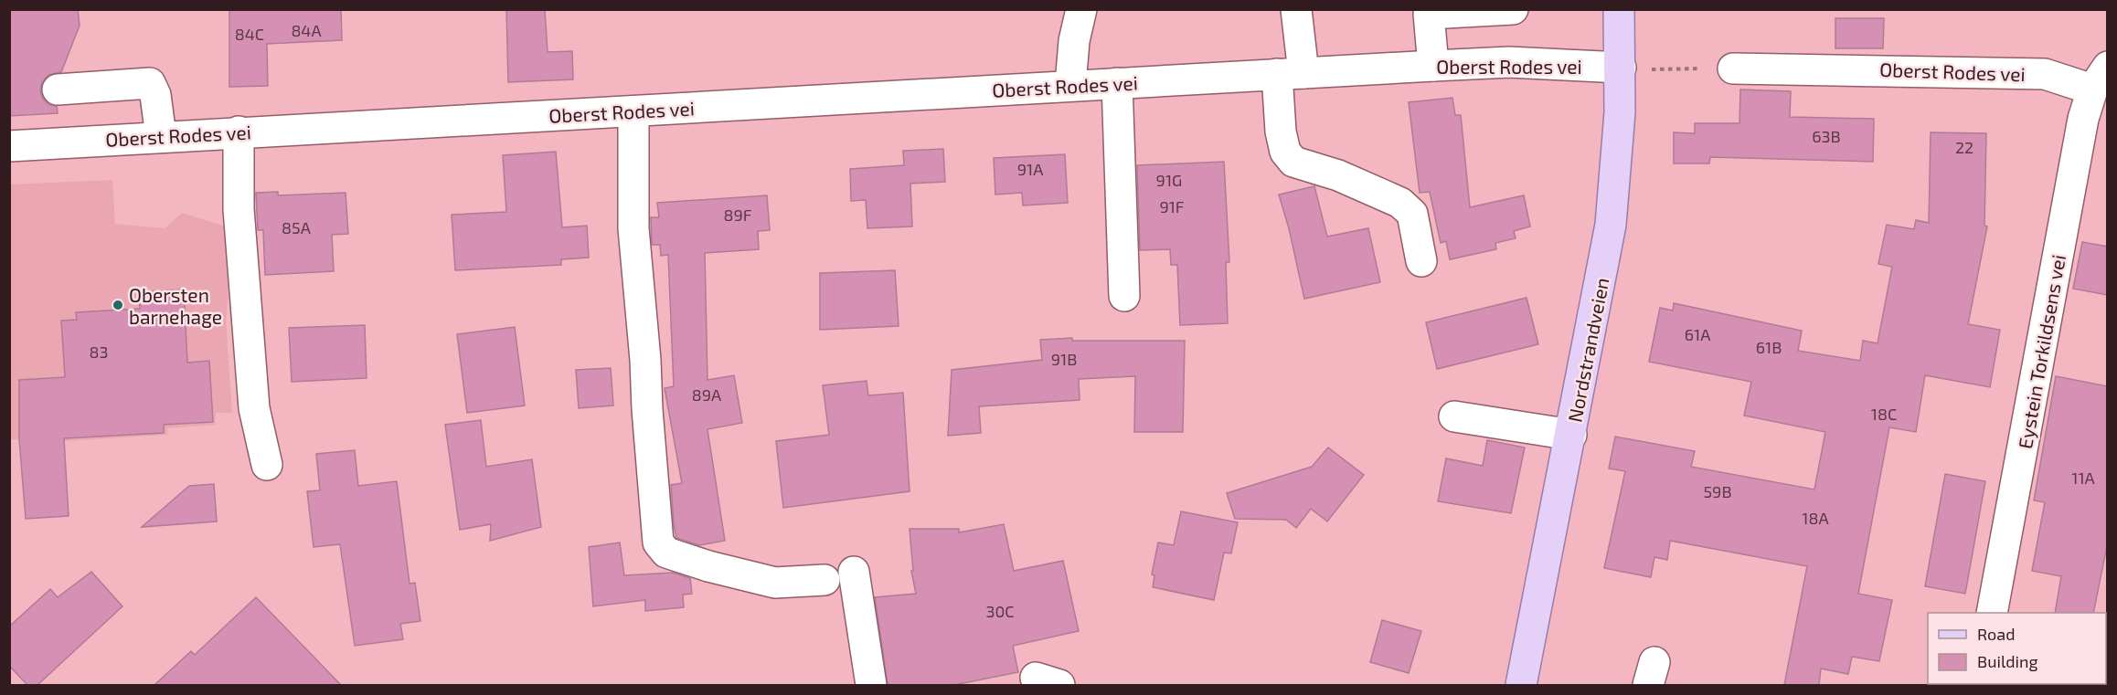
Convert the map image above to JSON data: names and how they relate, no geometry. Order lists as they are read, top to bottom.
{
  "streets": {
    "main road": ["Nordstrandveien"],
    "street": ["Oberst Rodes vei", "Eystein Torkildsens vei"]
  },
  "crossings": [
    ["Oberst Rodes vei", "Nordstrandveien"],
    ["Oberst Rodes vei", "Eystein Torkildsens vei"]
  ],
  "places": ["Obersten barnehage"],
  "house_numbers": [
    "84A",
    "84C",
    "63B",
    "22",
    "91A",
    "91G",
    "91F",
    "89F",
    "85A",
    "61A",
    "61B",
    "83",
    "91B",
    "89A",
    "18C",
    "11A",
    "59B",
    "18A",
    "30C"
  ],
  "legend": ["Road", "Building"]
}
